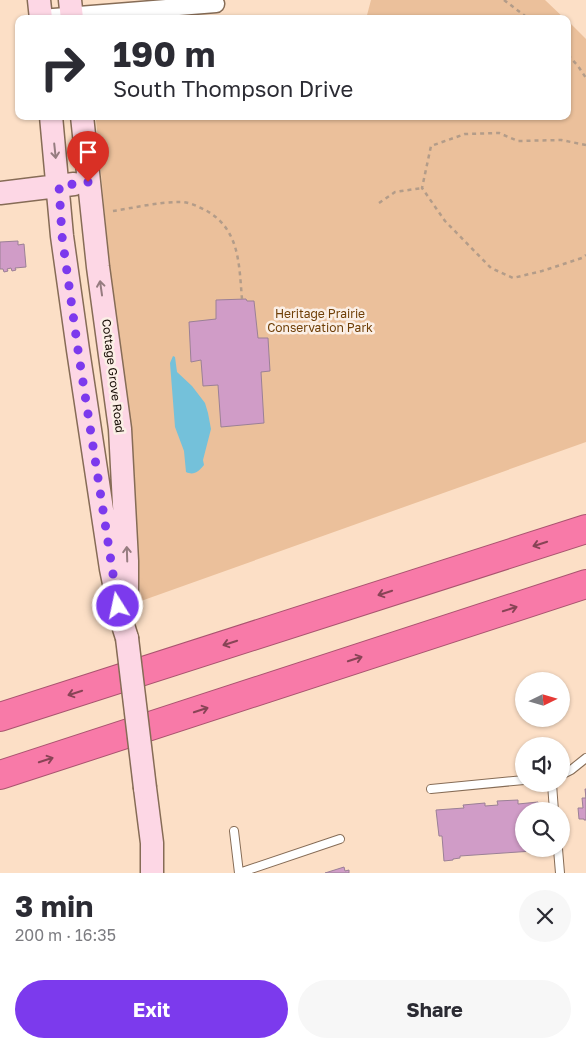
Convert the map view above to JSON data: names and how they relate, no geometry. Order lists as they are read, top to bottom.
{
  "streets": {
    "main road": ["Cottage Grove Road"]
  },
  "parks": ["Heritage Prairie Conservation Park"],
  "north": "right",
  "page": {
    "turn": ["190 m", "South Thompson Drive"],
    "heading": ["3 min", "200 m · 16:35"],
    "buttons": ["Exit", "Share"]
  }
}
